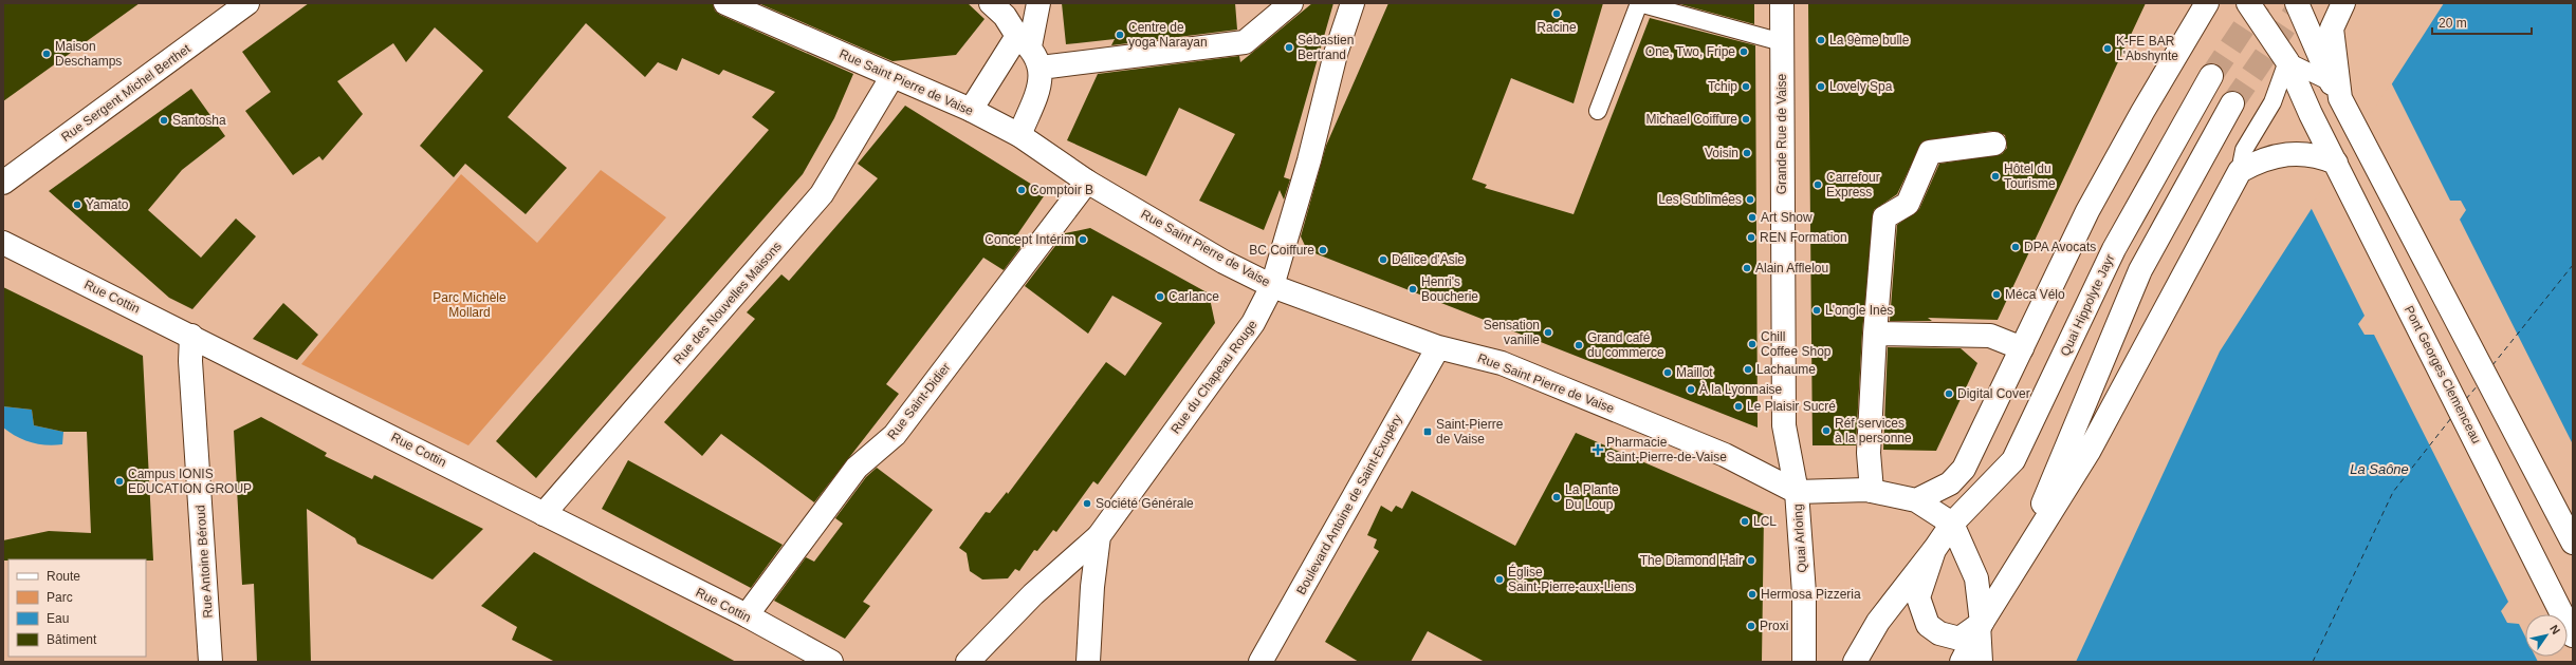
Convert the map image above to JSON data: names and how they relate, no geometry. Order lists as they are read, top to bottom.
{
  "streets": {
    "street": [
      "Rue Saint Pierre de Vaise",
      "Rue Sergent Michel Berthet",
      "Grande Rue de Vaise",
      "Rue Cottin",
      "Rue des Nouvelles Maisons",
      "Quai Hippolyte Jayr",
      "Pont Georges Clemenceau",
      "Rue du Chapeau Rouge",
      "Rue Saint-Didier",
      "Boulevard Antoine de Saint-Exupéry",
      "Quai Arloing",
      "Rue Antoine Béroud"
    ]
  },
  "crossings": [
    ["Rue Saint Pierre de Vaise", "Grande Rue de Vaise"],
    ["Rue Saint Pierre de Vaise", "Rue des Nouvelles Maisons"],
    ["Rue Saint Pierre de Vaise", "Rue du Chapeau Rouge"],
    ["Rue Saint Pierre de Vaise", "Rue Saint-Didier"],
    ["Rue Saint Pierre de Vaise", "Boulevard Antoine de Saint-Exupéry"],
    ["Rue Saint Pierre de Vaise", "Quai Arloing"],
    ["Grande Rue de Vaise", "Quai Arloing"],
    ["Rue Cottin", "Rue des Nouvelles Maisons"],
    ["Rue Cottin", "Rue Saint-Didier"],
    ["Rue Cottin", "Rue Antoine Béroud"]
  ],
  "water": ["La Saône"],
  "parks": ["Parc Michèle Mollard"],
  "places": {
    "other": [
      "Racine",
      "Centre de yoga Narayan",
      "La 9ème bulle",
      "Sébastien Bertrand",
      "K-FE BAR L'Abshynte",
      "One, Two, Fripe",
      "Maison Deschamps",
      "Tchip",
      "Lovely Spa",
      "Michael Coiffure",
      "Santosha",
      "Voisin",
      "Hôtel du Tourisme",
      "Carrefour Express",
      "Comptoir B",
      "Les Sublimées",
      "Yamato",
      "Art Show",
      "REN Formation",
      "Concept Intérim",
      "DPA Avocats",
      "BC Coiffure",
      "Délice d'Asie",
      "Alain Afflelou",
      "Henri's Boucherie",
      "Méca Vélo",
      "Carlance",
      "L'ongle Inès",
      "Sensation vanille",
      "Chill Coffee Shop",
      "Grand café du commerce",
      "Lachaume",
      "Maillot",
      "À la Lyonnaise",
      "Digital Cover",
      "Le Plaisir Sucré",
      "Réf services à la personne",
      "Campus IONIS EDUCATION GROUP",
      "La Plante Du Loup",
      "Société Générale",
      "LCL",
      "The Diamond Hair",
      "Église Saint-Pierre-aux-Liens",
      "Hermosa Pizzeria",
      "Proxi"
    ],
    "transit": ["Saint-Pierre de Vaise"],
    "health": ["Pharmacie Saint-Pierre-de-Vaise"]
  },
  "legend": [
    "Route",
    "Parc",
    "Eau",
    "Bâtiment"
  ],
  "scale_bar": "20 m",
  "north": "top right"
}
